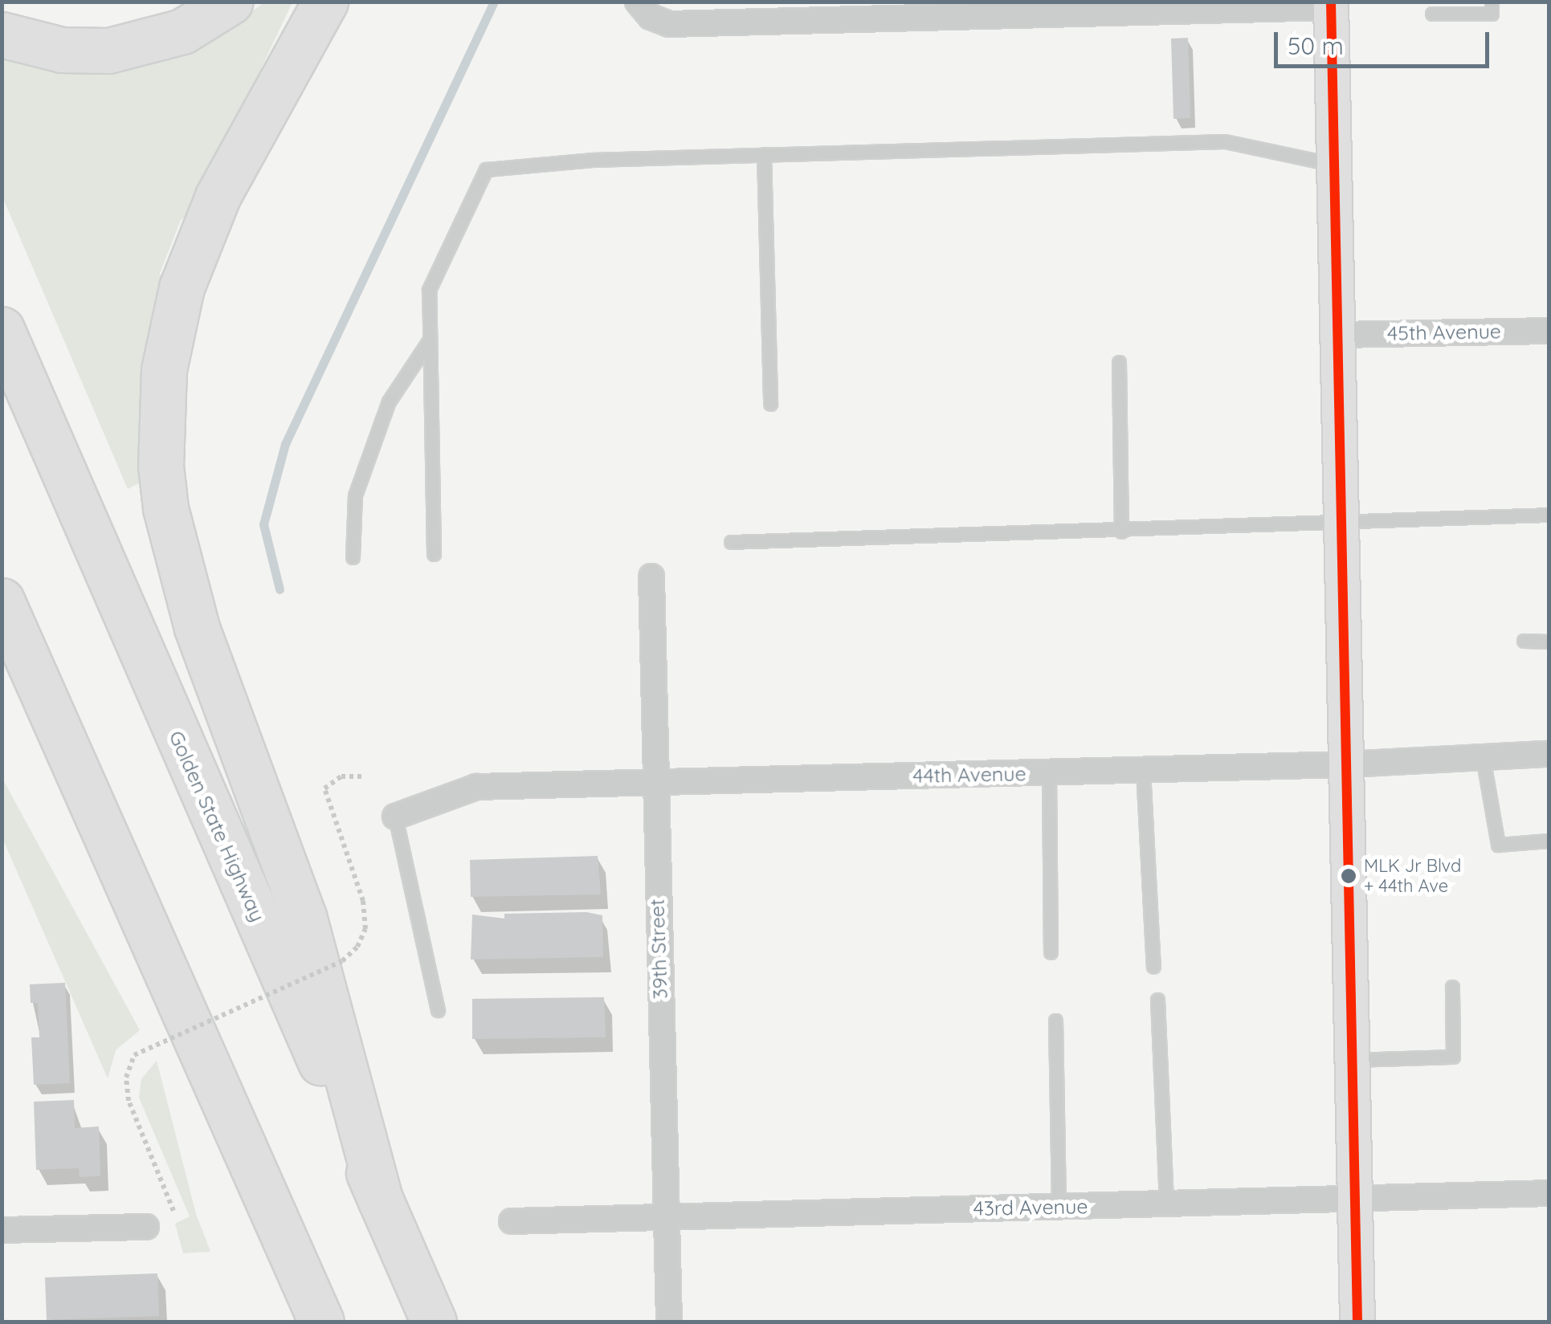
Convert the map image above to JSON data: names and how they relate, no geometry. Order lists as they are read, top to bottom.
{
  "streets": {
    "highway": ["Golden State Highway"],
    "street": [
      "45th Avenue",
      "44th Avenue",
      "39th Street",
      "43rd Avenue"
    ]
  },
  "crossings": [
    ["44th Avenue", "39th Street"],
    ["39th Street", "43rd Avenue"]
  ],
  "places": ["MLK Jr Blvd + 44th Ave"],
  "scale_bar": "50 m"
}
